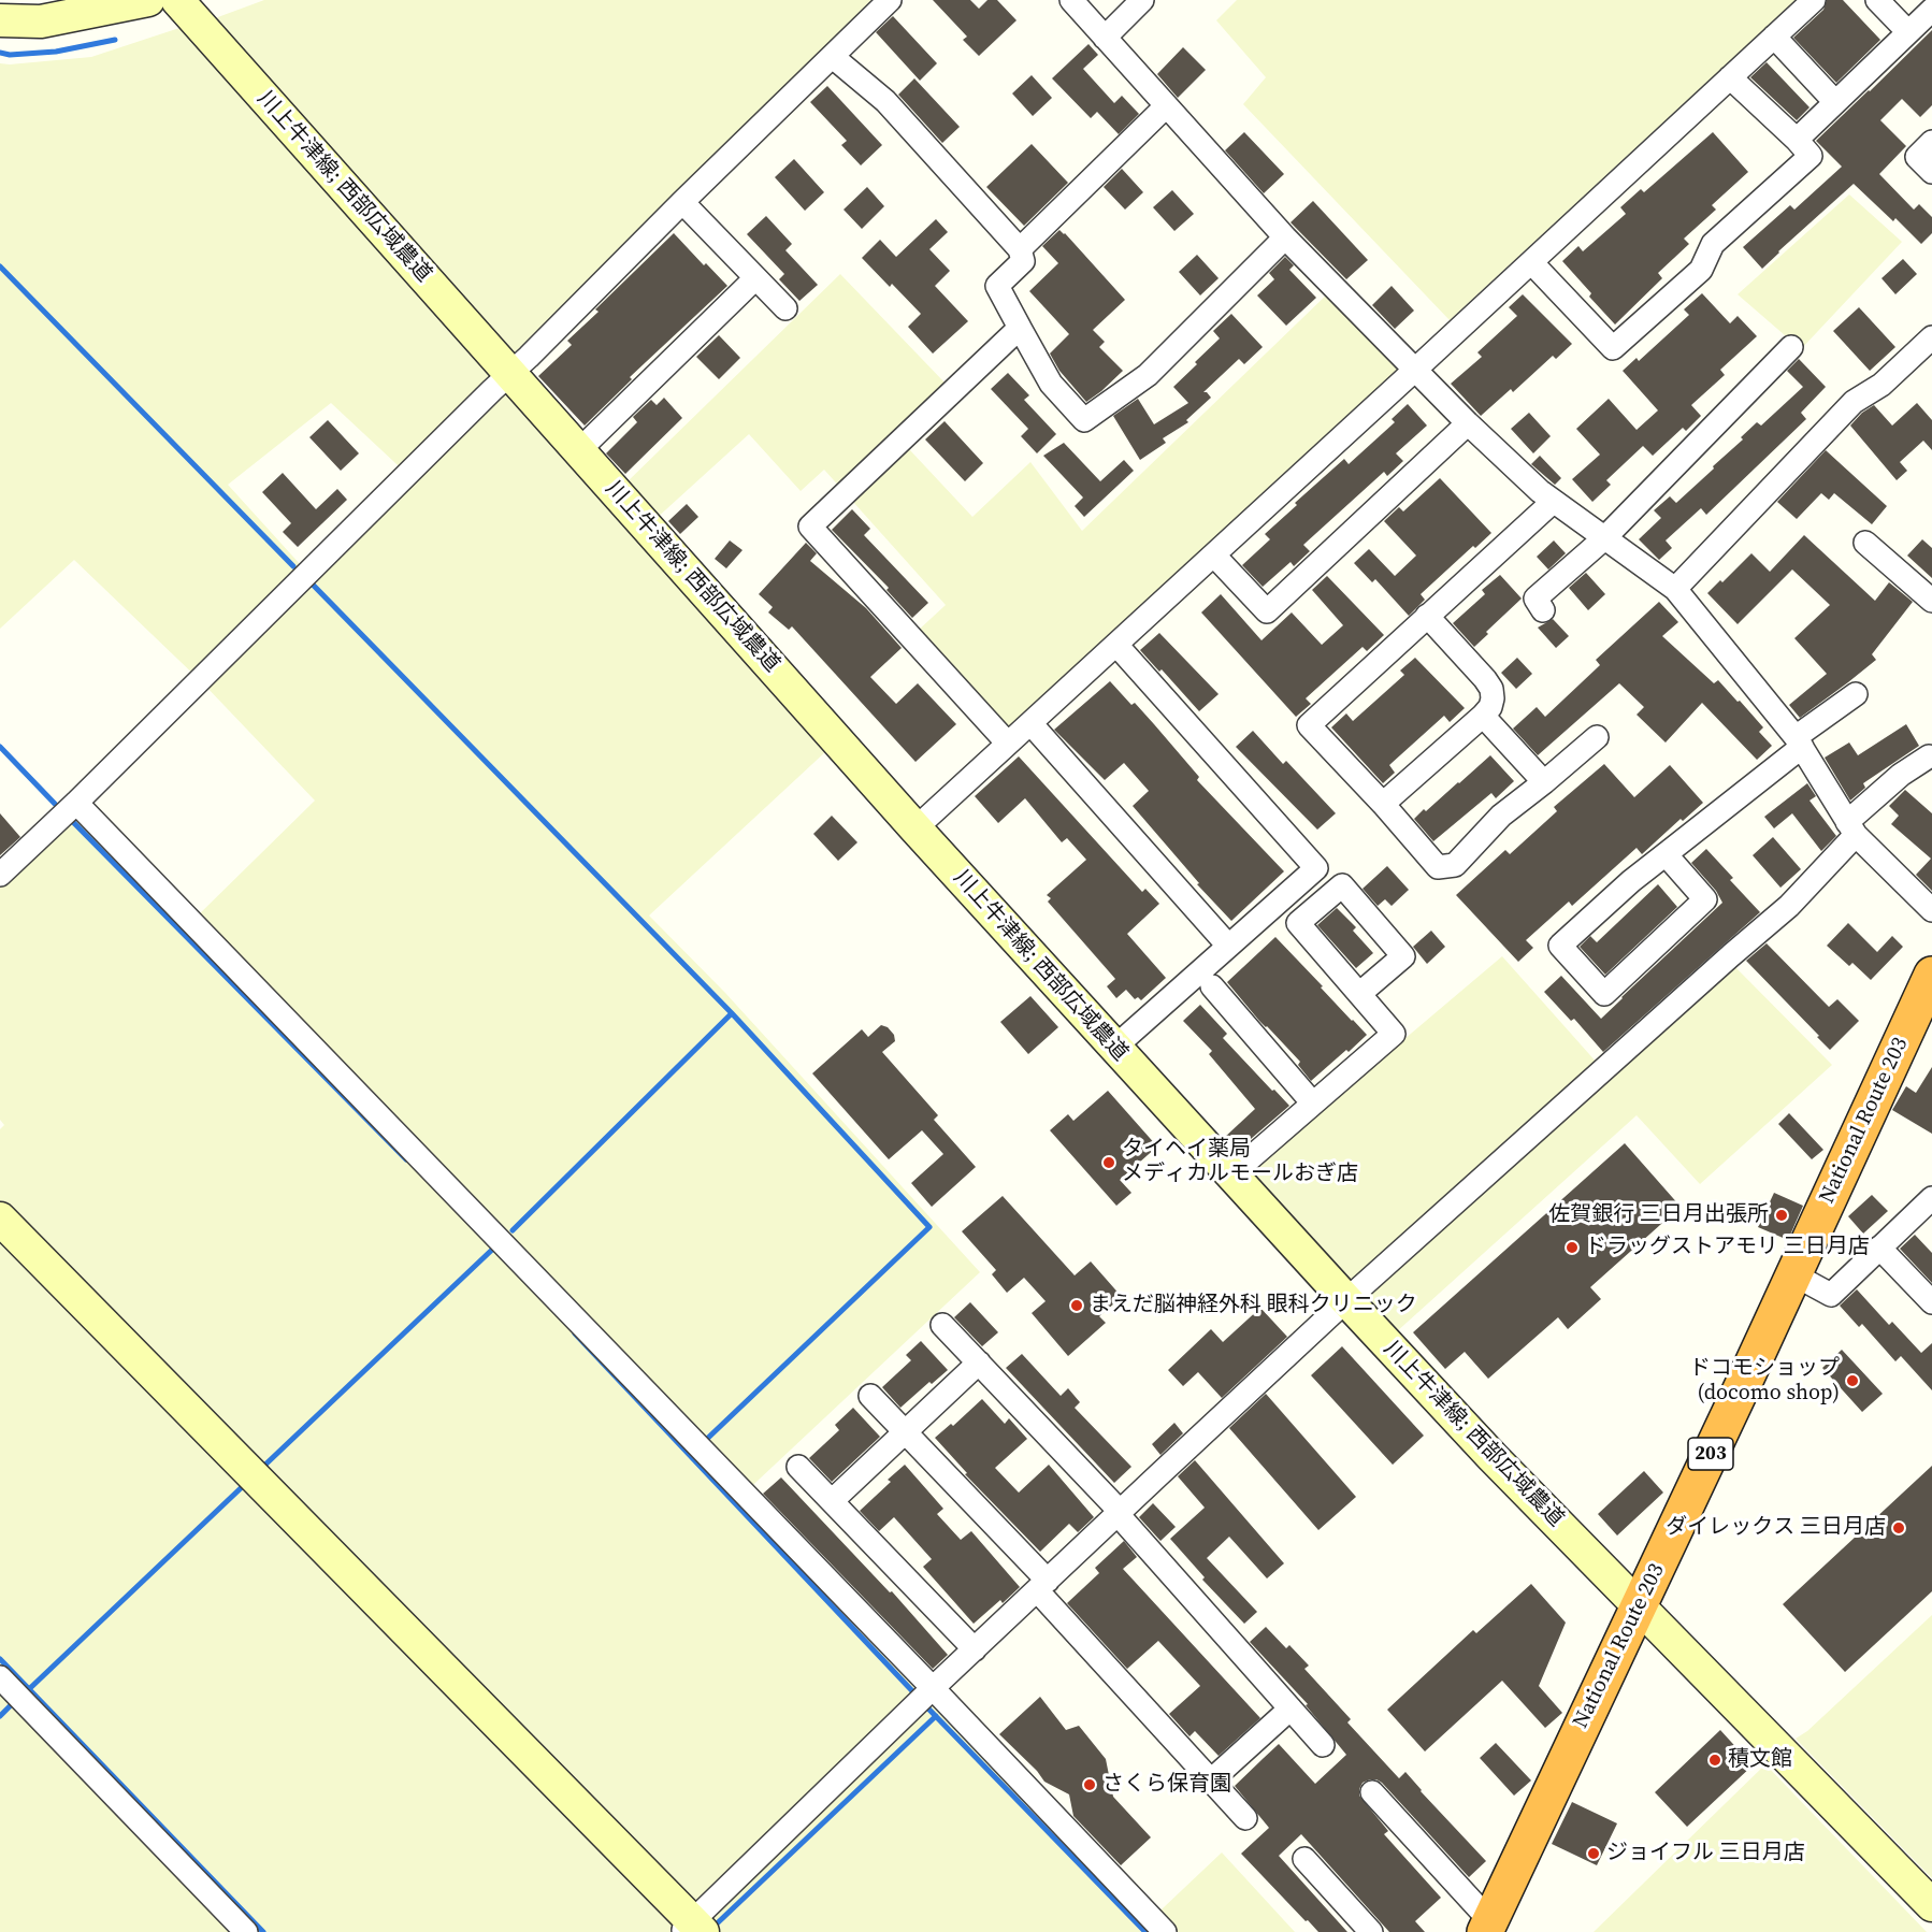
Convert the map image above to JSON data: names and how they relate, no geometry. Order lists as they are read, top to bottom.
{
  "streets": {
    "highway": ["National Route 203", "203"],
    "main road": ["川上牛津線; 西部広域農道"]
  },
  "crossings": [
    ["川上牛津線; 西部広域農道", "National Route 203"]
  ],
  "places": [
    "タイヘイ薬局 メディカルモールおぎ店",
    "佐賀銀行 三日月出張所",
    "ドラッグストアモリ 三日月店",
    "まえだ脳神経外科 眼科クリニック",
    "ドコモショップ (docomo shop)",
    "ダイレックス 三日月店",
    "積文館",
    "さくら保育園",
    "ジョイフル 三日月店"
  ]
}
